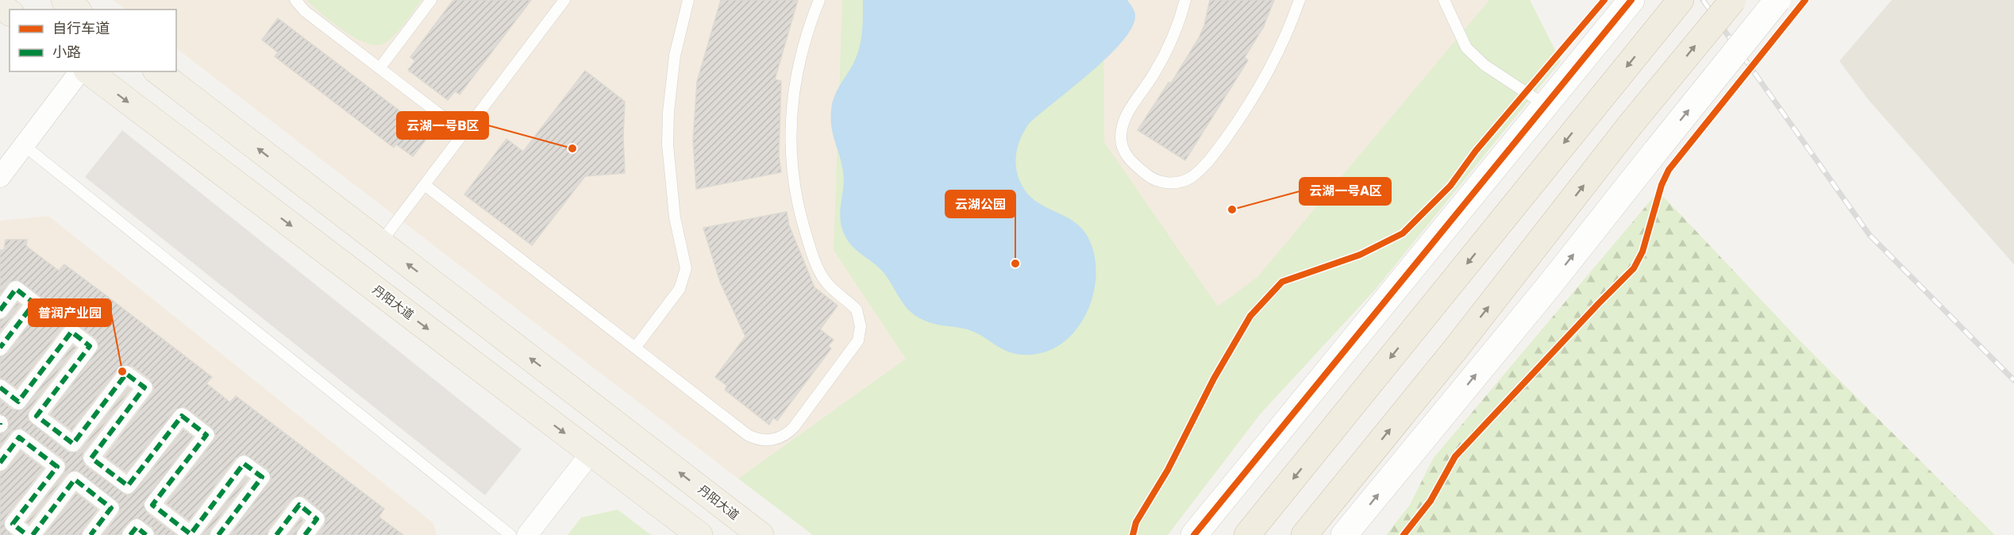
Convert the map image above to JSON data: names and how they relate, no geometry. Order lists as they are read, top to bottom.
{
  "streets": {
    "main road": ["丹阳大道"]
  },
  "places": [
    "云湖一号B区",
    "云湖一号A区",
    "云湖公园",
    "普润产业园"
  ],
  "legend": ["自行车道", "小路"]
}
